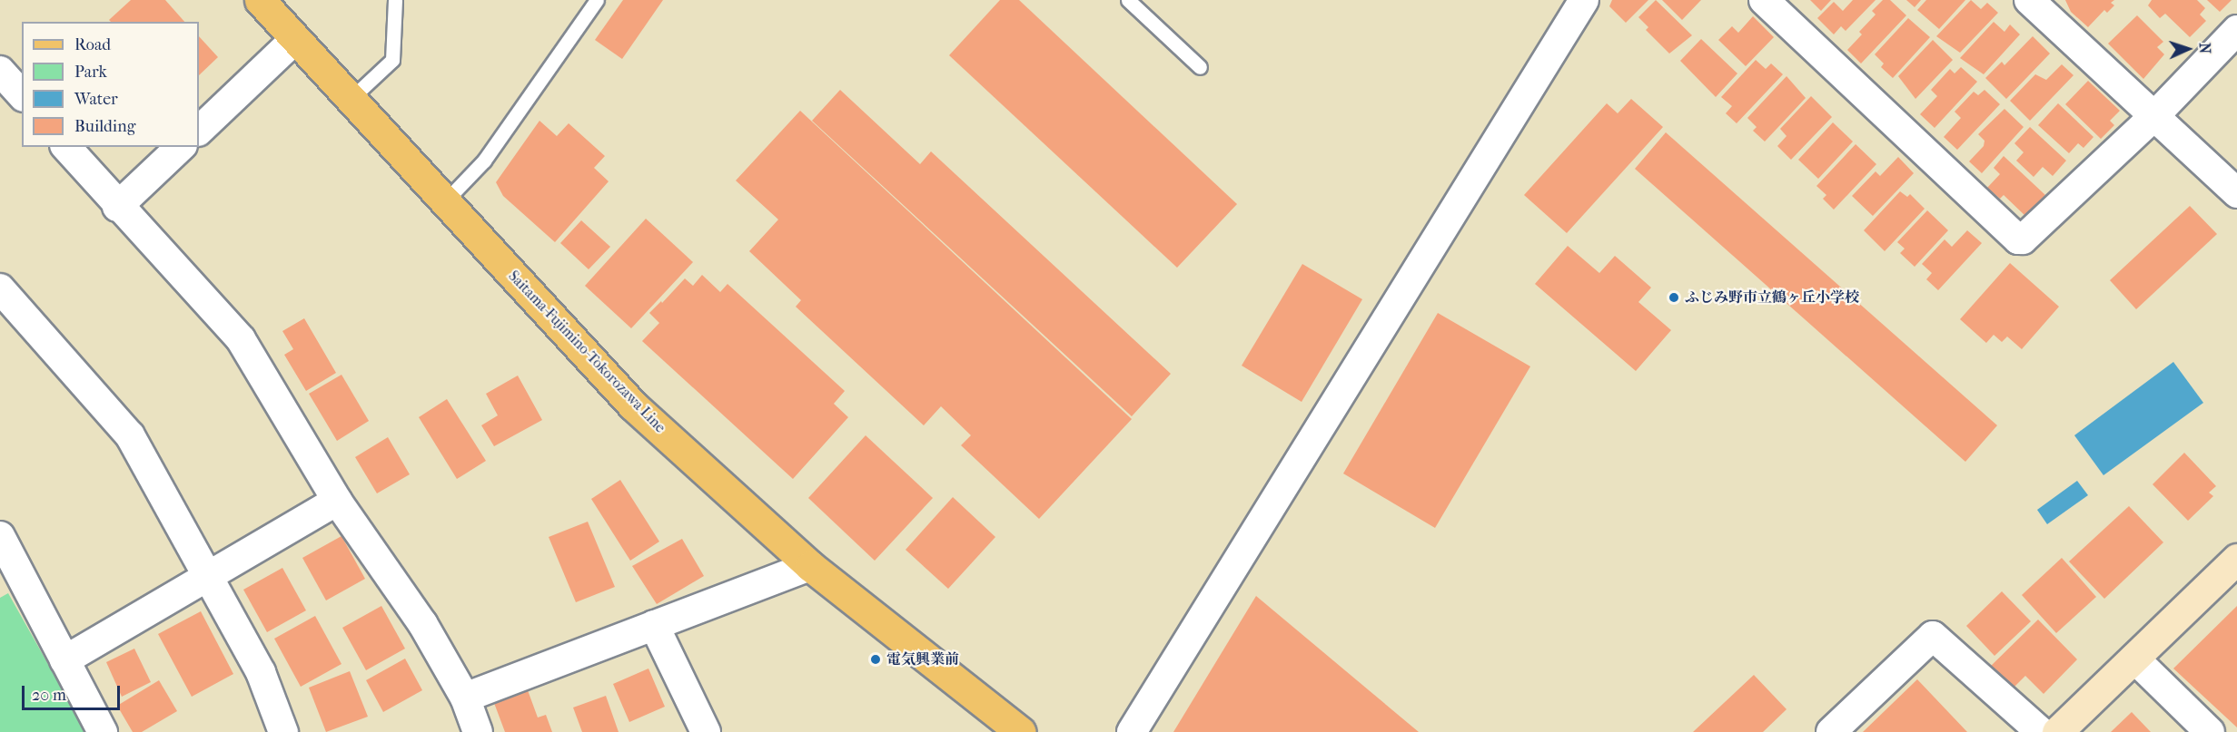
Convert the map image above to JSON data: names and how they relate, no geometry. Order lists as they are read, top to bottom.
{
  "streets": {
    "main road": ["Saitama-Fujimino-Tokorozawa Line"]
  },
  "places": ["ふじみ野市立鶴ヶ丘小学校", "電気興業前"],
  "legend": [
    "Road",
    "Park",
    "Water",
    "Building"
  ],
  "scale_bar": "20 m",
  "north": "right"
}
